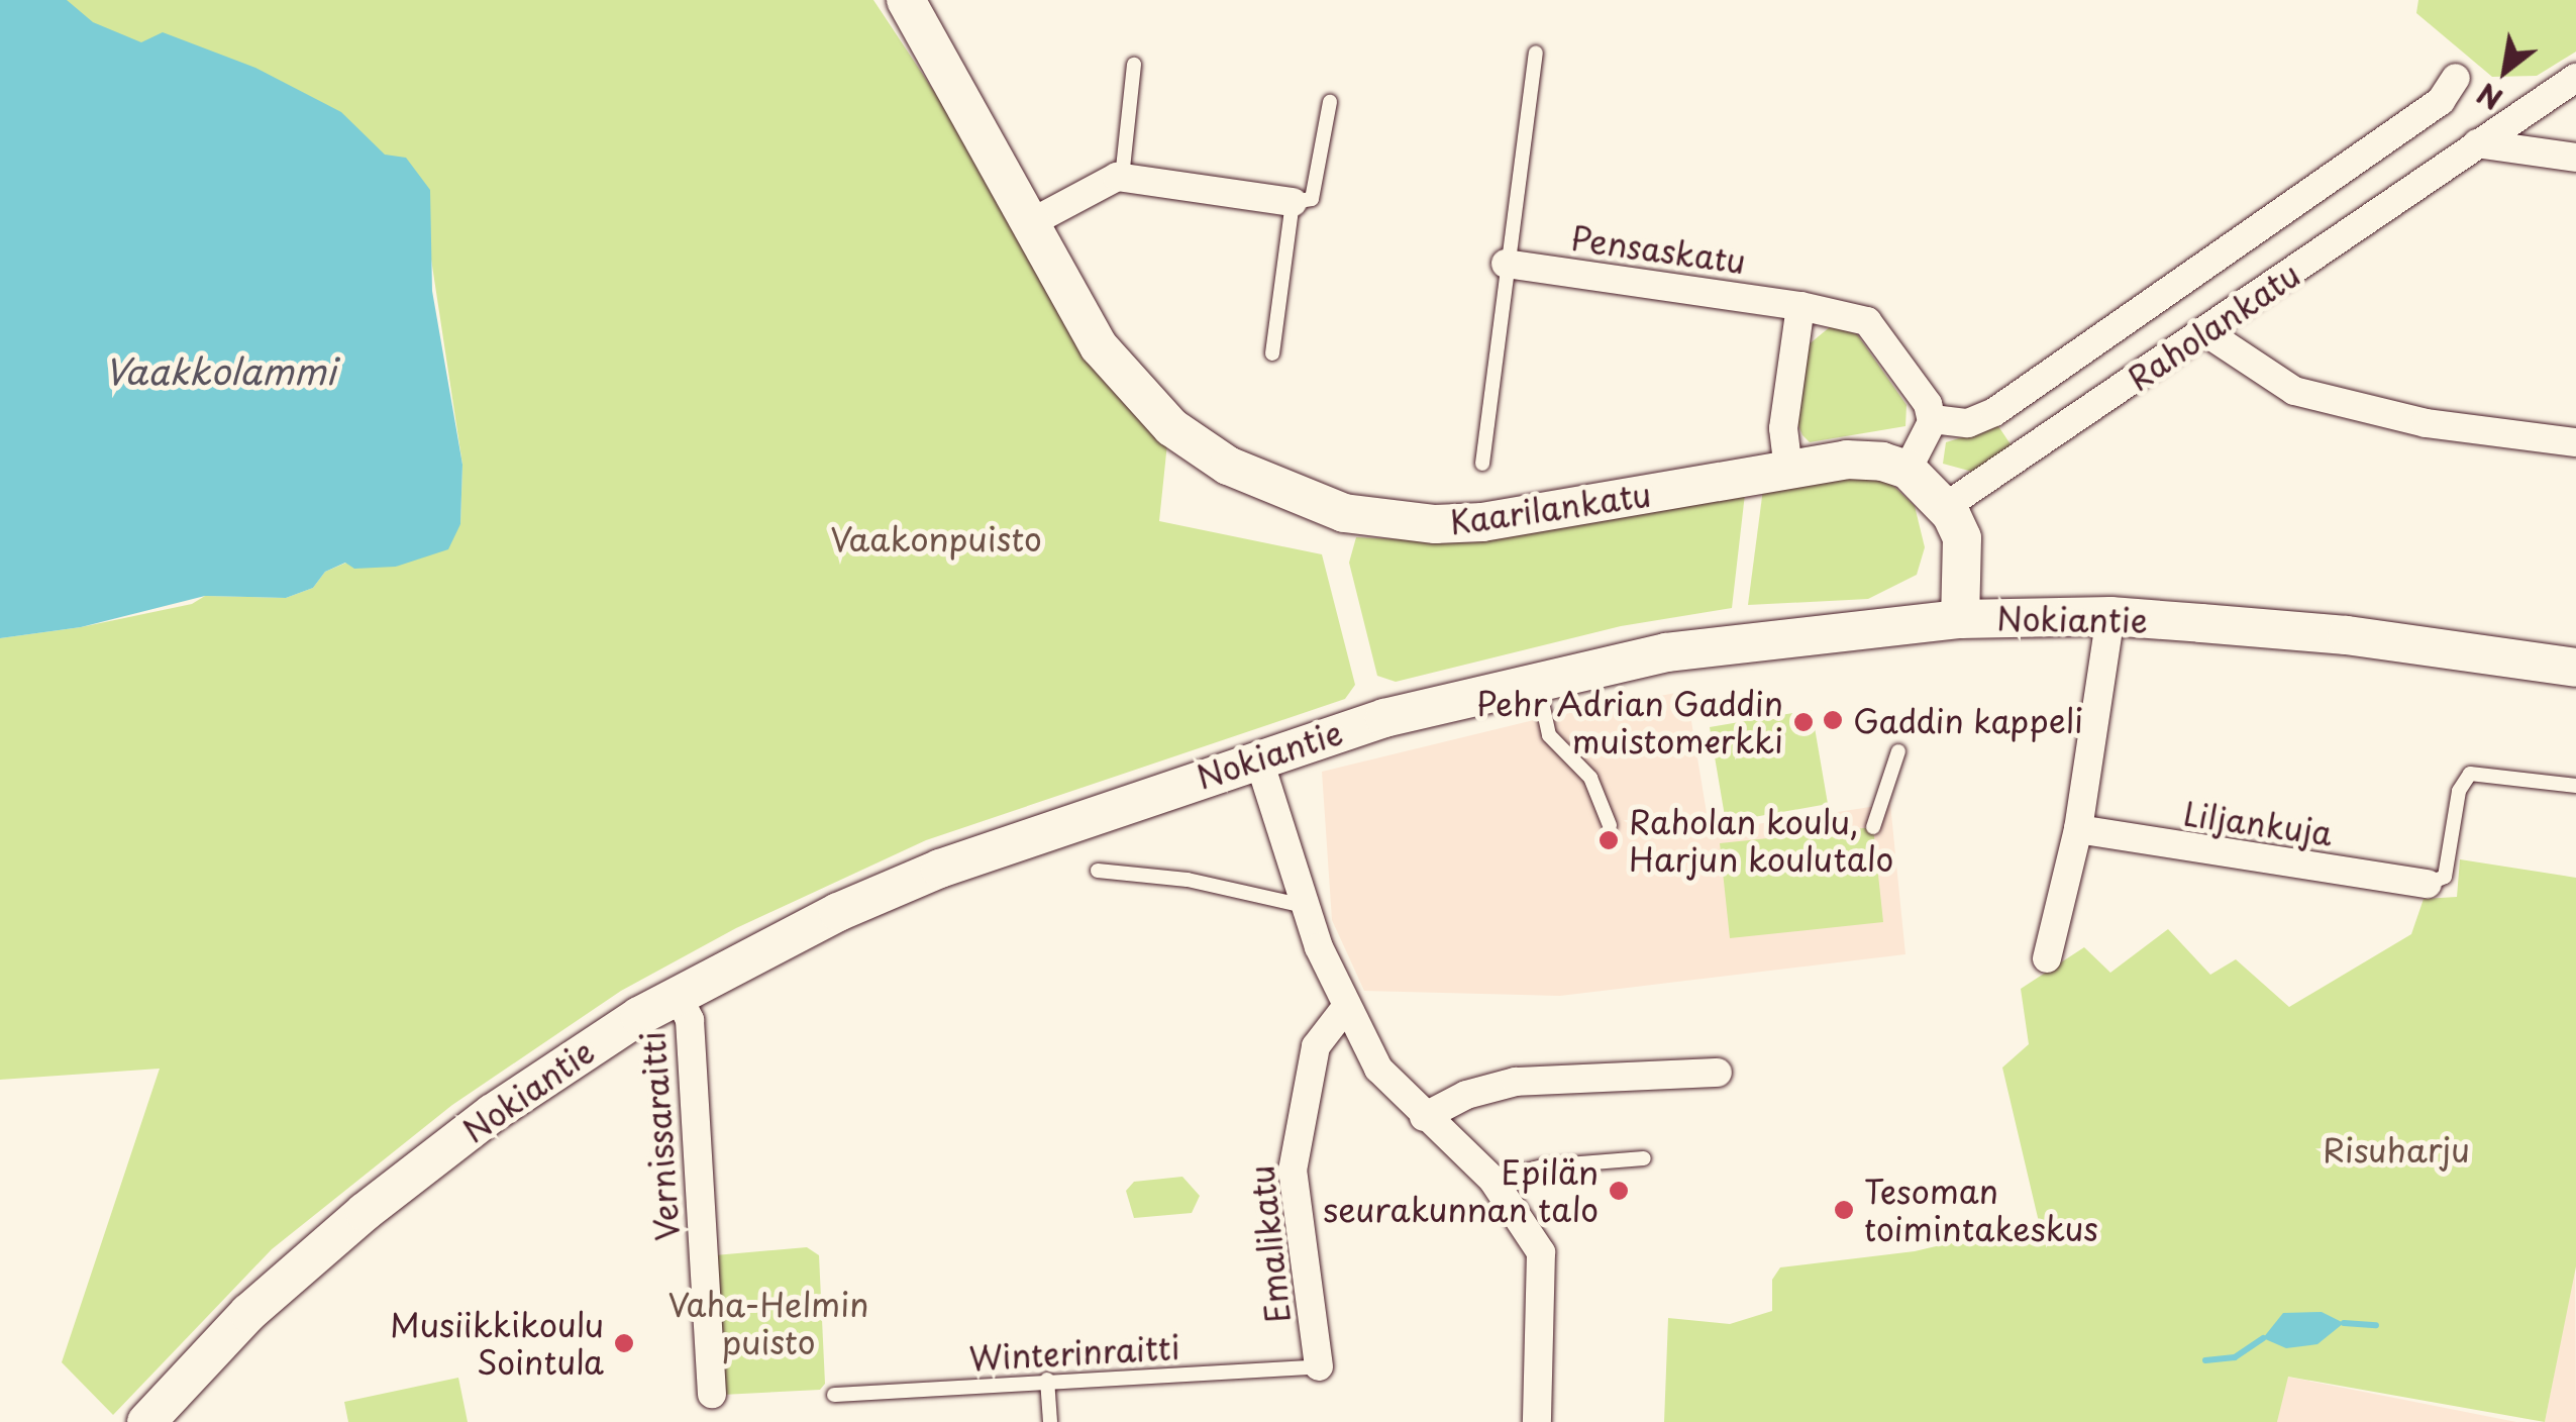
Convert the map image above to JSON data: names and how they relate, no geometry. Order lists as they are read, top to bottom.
{
  "streets": {
    "main road": ["Kaarilankatu", "Nokiantie"],
    "street": [
      "Pensaskatu",
      "Raholankatu",
      "Liljankuja",
      "Vernissaraitti",
      "Emalikatu"
    ],
    "lane": ["Winterinraitti"]
  },
  "crossings": [
    ["Pensaskatu", "Raholankatu"],
    ["Nokiantie", "Vernissaraitti"],
    ["Emalikatu", "Winterinraitti"]
  ],
  "water": ["Vaakkolammi"],
  "parks": ["Vaakonpuisto", "Risuharju", "Vaha-Helmin puisto"],
  "places": [
    "Gaddin kappeli",
    "Pehr Adrian Gaddin muistomerkki",
    "Raholan koulu, Harjun koulutalo",
    "Epilän seurakunnan talo",
    "Tesoman toimintakeskus",
    "Musiikkikoulu Sointula"
  ],
  "north": "bottom left"
}
